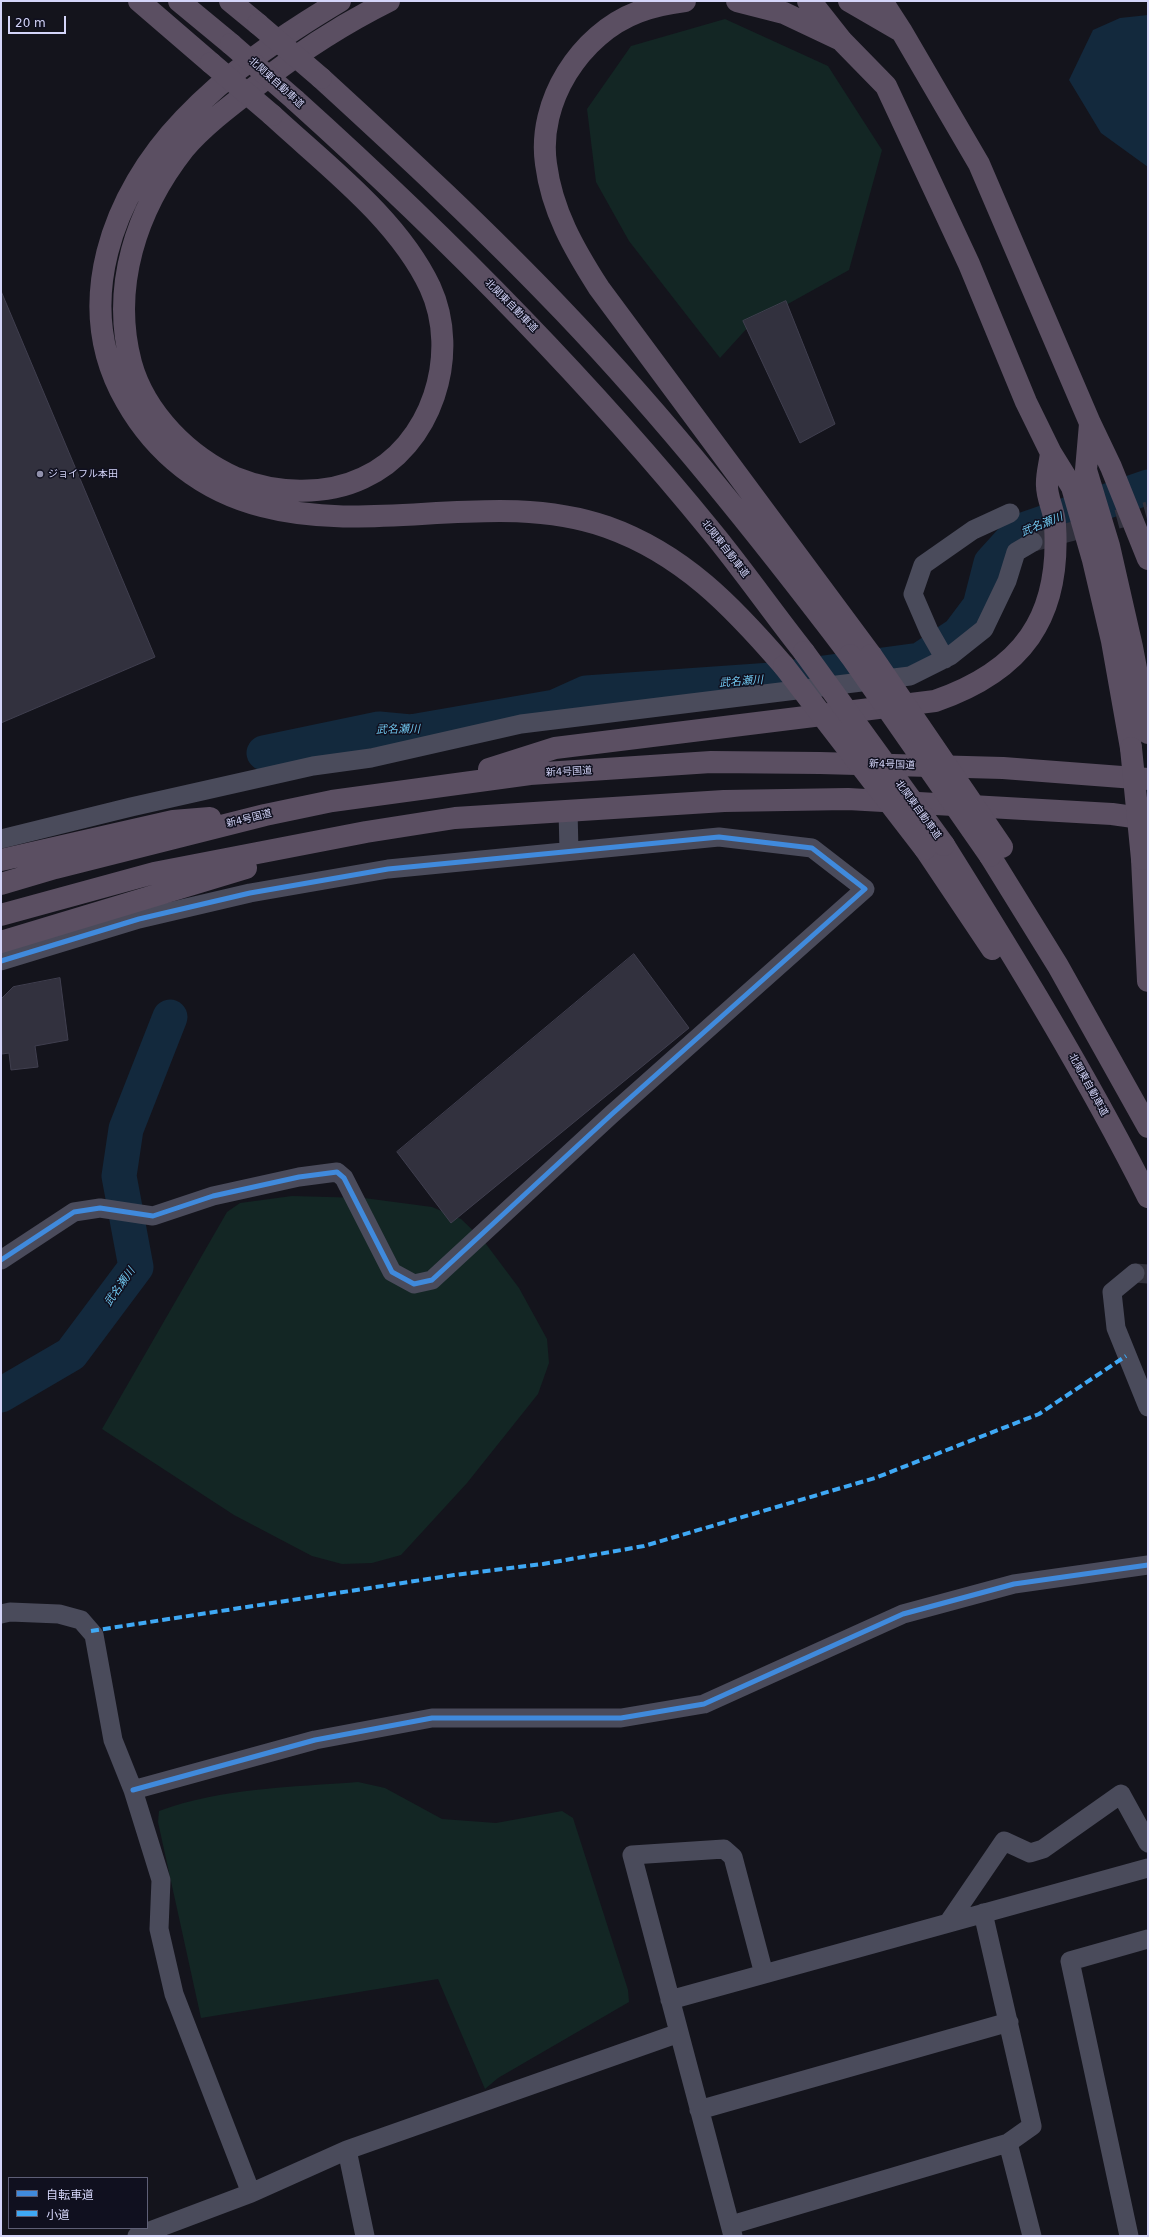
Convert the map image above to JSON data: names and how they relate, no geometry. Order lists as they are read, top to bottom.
{
  "streets": {
    "highway": ["北関東自動車道", "新4号国道"]
  },
  "water": ["武名瀬川"],
  "places": ["ジョイフル本田"],
  "legend": ["自転車道", "小道"],
  "scale_bar": "20 m"
}
